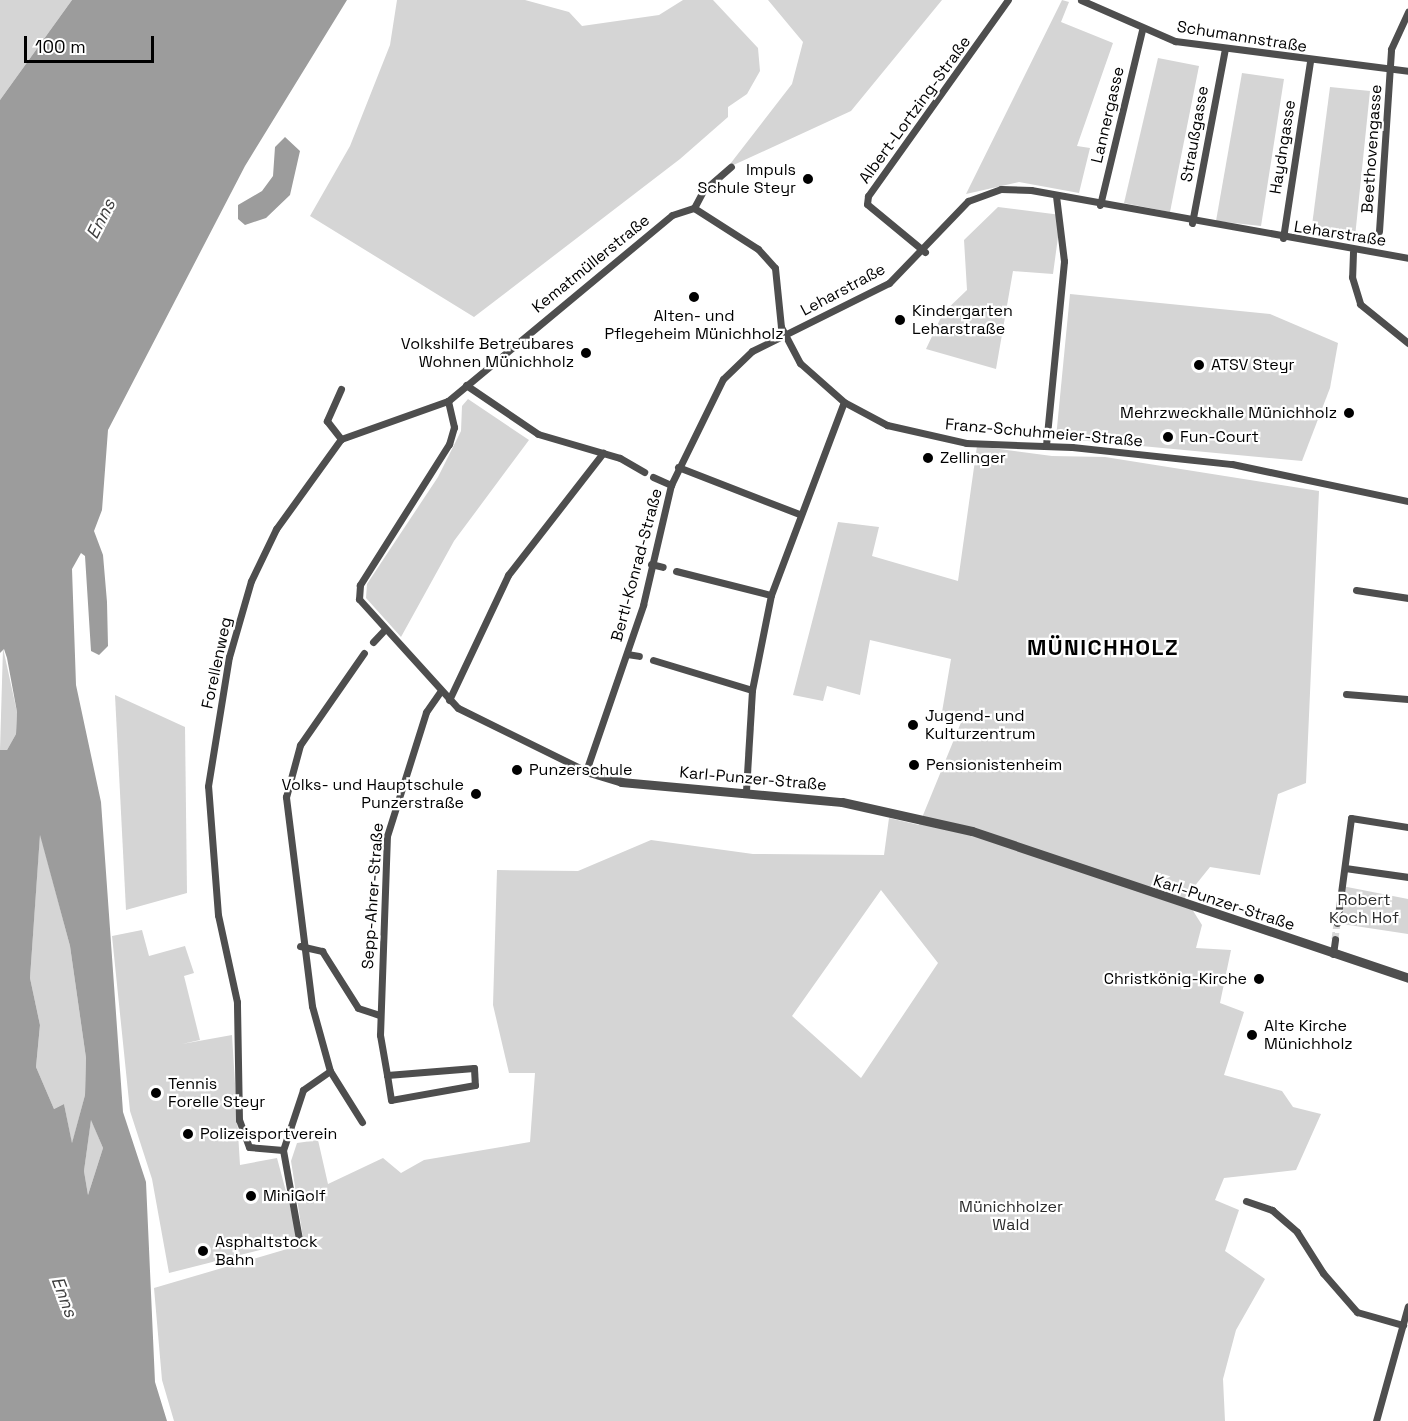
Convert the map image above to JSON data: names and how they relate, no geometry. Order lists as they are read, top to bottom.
{
  "streets": {
    "street": [
      "Schumannstraße",
      "Albert-Lortzing-Straße",
      "Lannergasse",
      "Straußgasse",
      "Haydngasse",
      "Beethovengasse",
      "Leharstraße",
      "Kematmüllerstraße",
      "Franz-Schuhmeier-Straße",
      "Bertl-Konrad-Straße",
      "Forellenweg",
      "Karl-Punzer-Straße",
      "Sepp-Ahrer-Straße"
    ]
  },
  "crossings": [
    ["Schumannstraße", "Lannergasse"],
    ["Schumannstraße", "Straußgasse"],
    ["Schumannstraße", "Haydngasse"],
    ["Schumannstraße", "Beethovengasse"],
    ["Albert-Lortzing-Straße", "Leharstraße"],
    ["Lannergasse", "Leharstraße"],
    ["Straußgasse", "Leharstraße"],
    ["Haydngasse", "Leharstraße"],
    ["Leharstraße", "Franz-Schuhmeier-Straße"],
    ["Leharstraße", "Bertl-Konrad-Straße"],
    ["Kematmüllerstraße", "Forellenweg"],
    ["Kematmüllerstraße", "Karl-Punzer-Straße"],
    ["Bertl-Konrad-Straße", "Karl-Punzer-Straße"],
    ["Karl-Punzer-Straße", "Sepp-Ahrer-Straße"]
  ],
  "districts": ["MÜNICHHOLZ"],
  "water": ["Enns"],
  "parks": ["Robert Koch Hof", "Münichholzer Wald"],
  "places": [
    "Impuls Schule Steyr",
    "Alten- und Pflegeheim Münichholz",
    "Kindergarten Leharstraße",
    "Volkshilfe Betreubares Wohnen Münichholz",
    "ATSV Steyr",
    "Mehrzweckhalle Münichholz",
    "Fun-Court",
    "Zellinger",
    "Jugend- und Kulturzentrum",
    "Pensionistenheim",
    "Punzerschule",
    "Volks- und Hauptschule Punzerstraße",
    "Christkönig-Kirche",
    "Alte Kirche Münichholz",
    "Tennis Forelle Steyr",
    "Polizeisportverein",
    "MiniGolf",
    "Asphaltstock Bahn"
  ],
  "scale_bar": "100 m"
}
